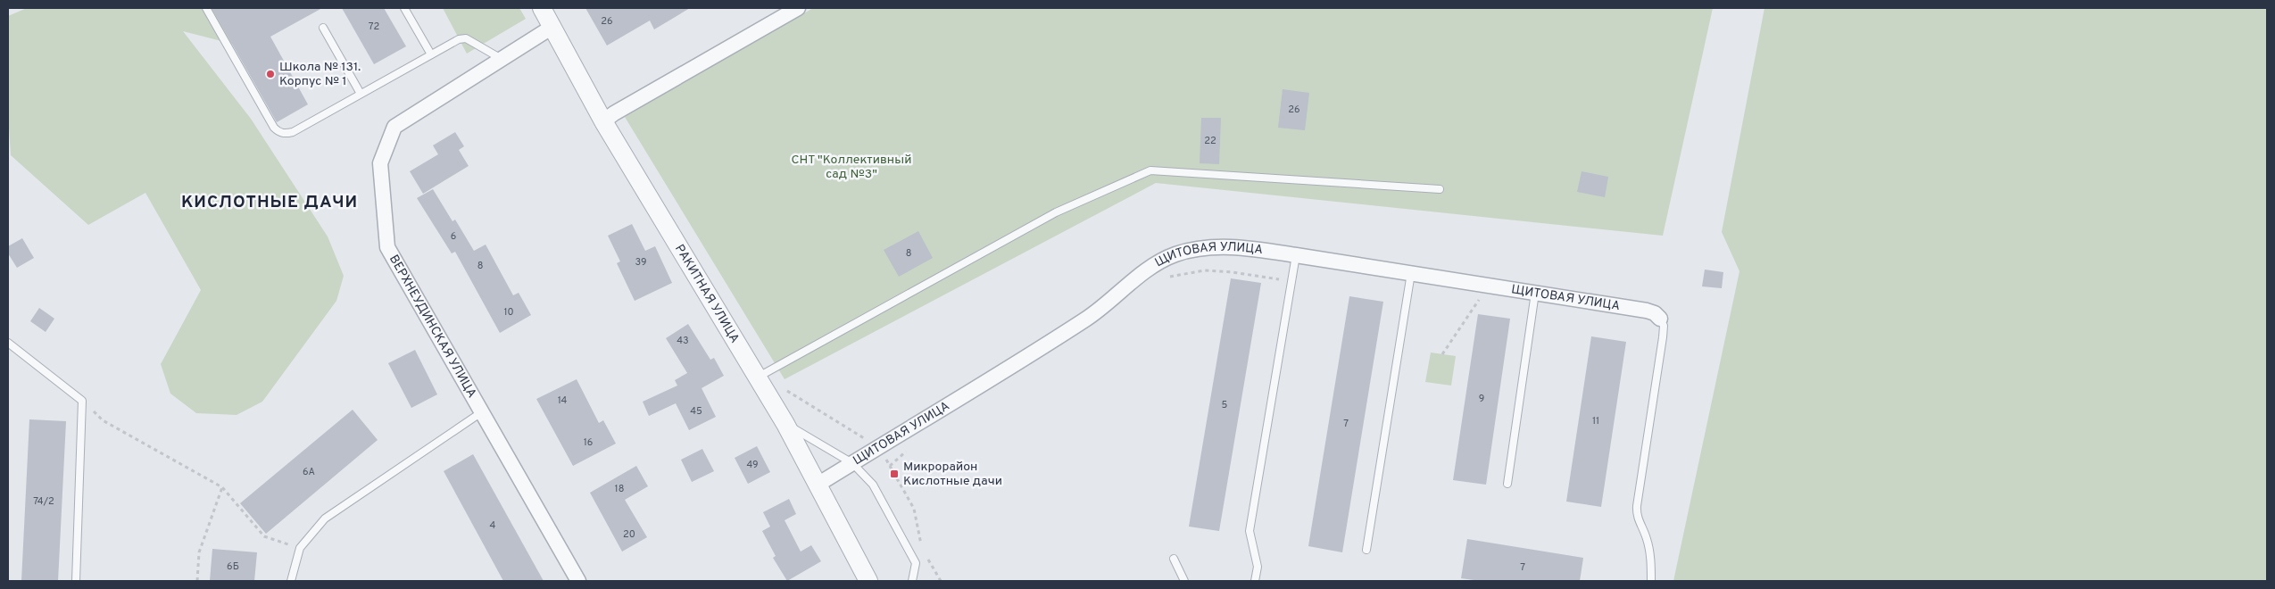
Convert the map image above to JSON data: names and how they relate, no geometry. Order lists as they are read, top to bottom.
{
  "streets": {
    "street": ["ЩИТОВАЯ УЛИЦА", "РАКИТНАЯ УЛИЦА", "ВЕРХНЕУДИНСКАЯ УЛИЦА"]
  },
  "crossings": [
    ["ЩИТОВАЯ УЛИЦА", "РАКИТНАЯ УЛИЦА"],
    ["РАКИТНАЯ УЛИЦА", "ВЕРХНЕУДИНСКАЯ УЛИЦА"]
  ],
  "districts": ["КИСЛОТНЫЕ ДАЧИ"],
  "parks": ["СНТ \"Коллективный сад №3\""],
  "places": {
    "other": ["Школа № 131. Корпус № 1"],
    "transit": ["Микрорайон Кислотные дачи"]
  },
  "house_numbers": [
    "26",
    "72",
    "26",
    "22",
    "6",
    "8",
    "39",
    "8",
    "10",
    "43",
    "9",
    "14",
    "5",
    "45",
    "11",
    "7",
    "16",
    "49",
    "6А",
    "18",
    "74/2",
    "4",
    "20",
    "6Б",
    "7"
  ]
}
